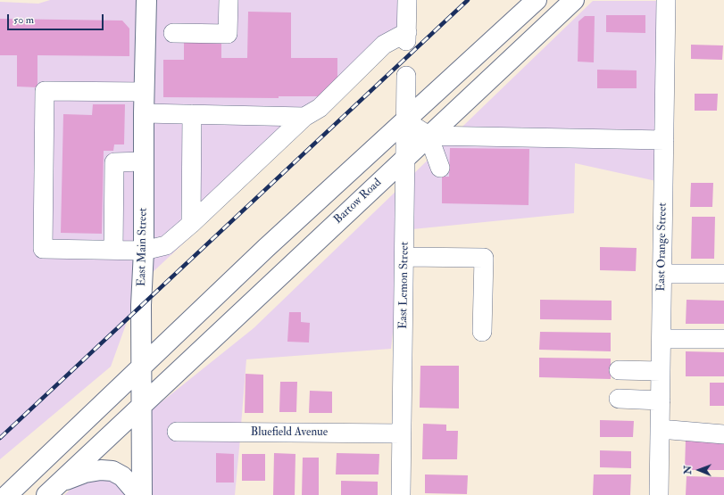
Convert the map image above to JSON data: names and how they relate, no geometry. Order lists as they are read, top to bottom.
{
  "streets": {
    "main road": ["Bartow Road", "East Main Street"],
    "street": ["East Orange Street", "East Lemon Street", "Bluefield Avenue"]
  },
  "crossings": [
    ["Bartow Road", "East Main Street"],
    ["Bartow Road", "East Lemon Street"],
    ["East Lemon Street", "Bluefield Avenue"]
  ],
  "scale_bar": "50 m",
  "north": "left"
}
